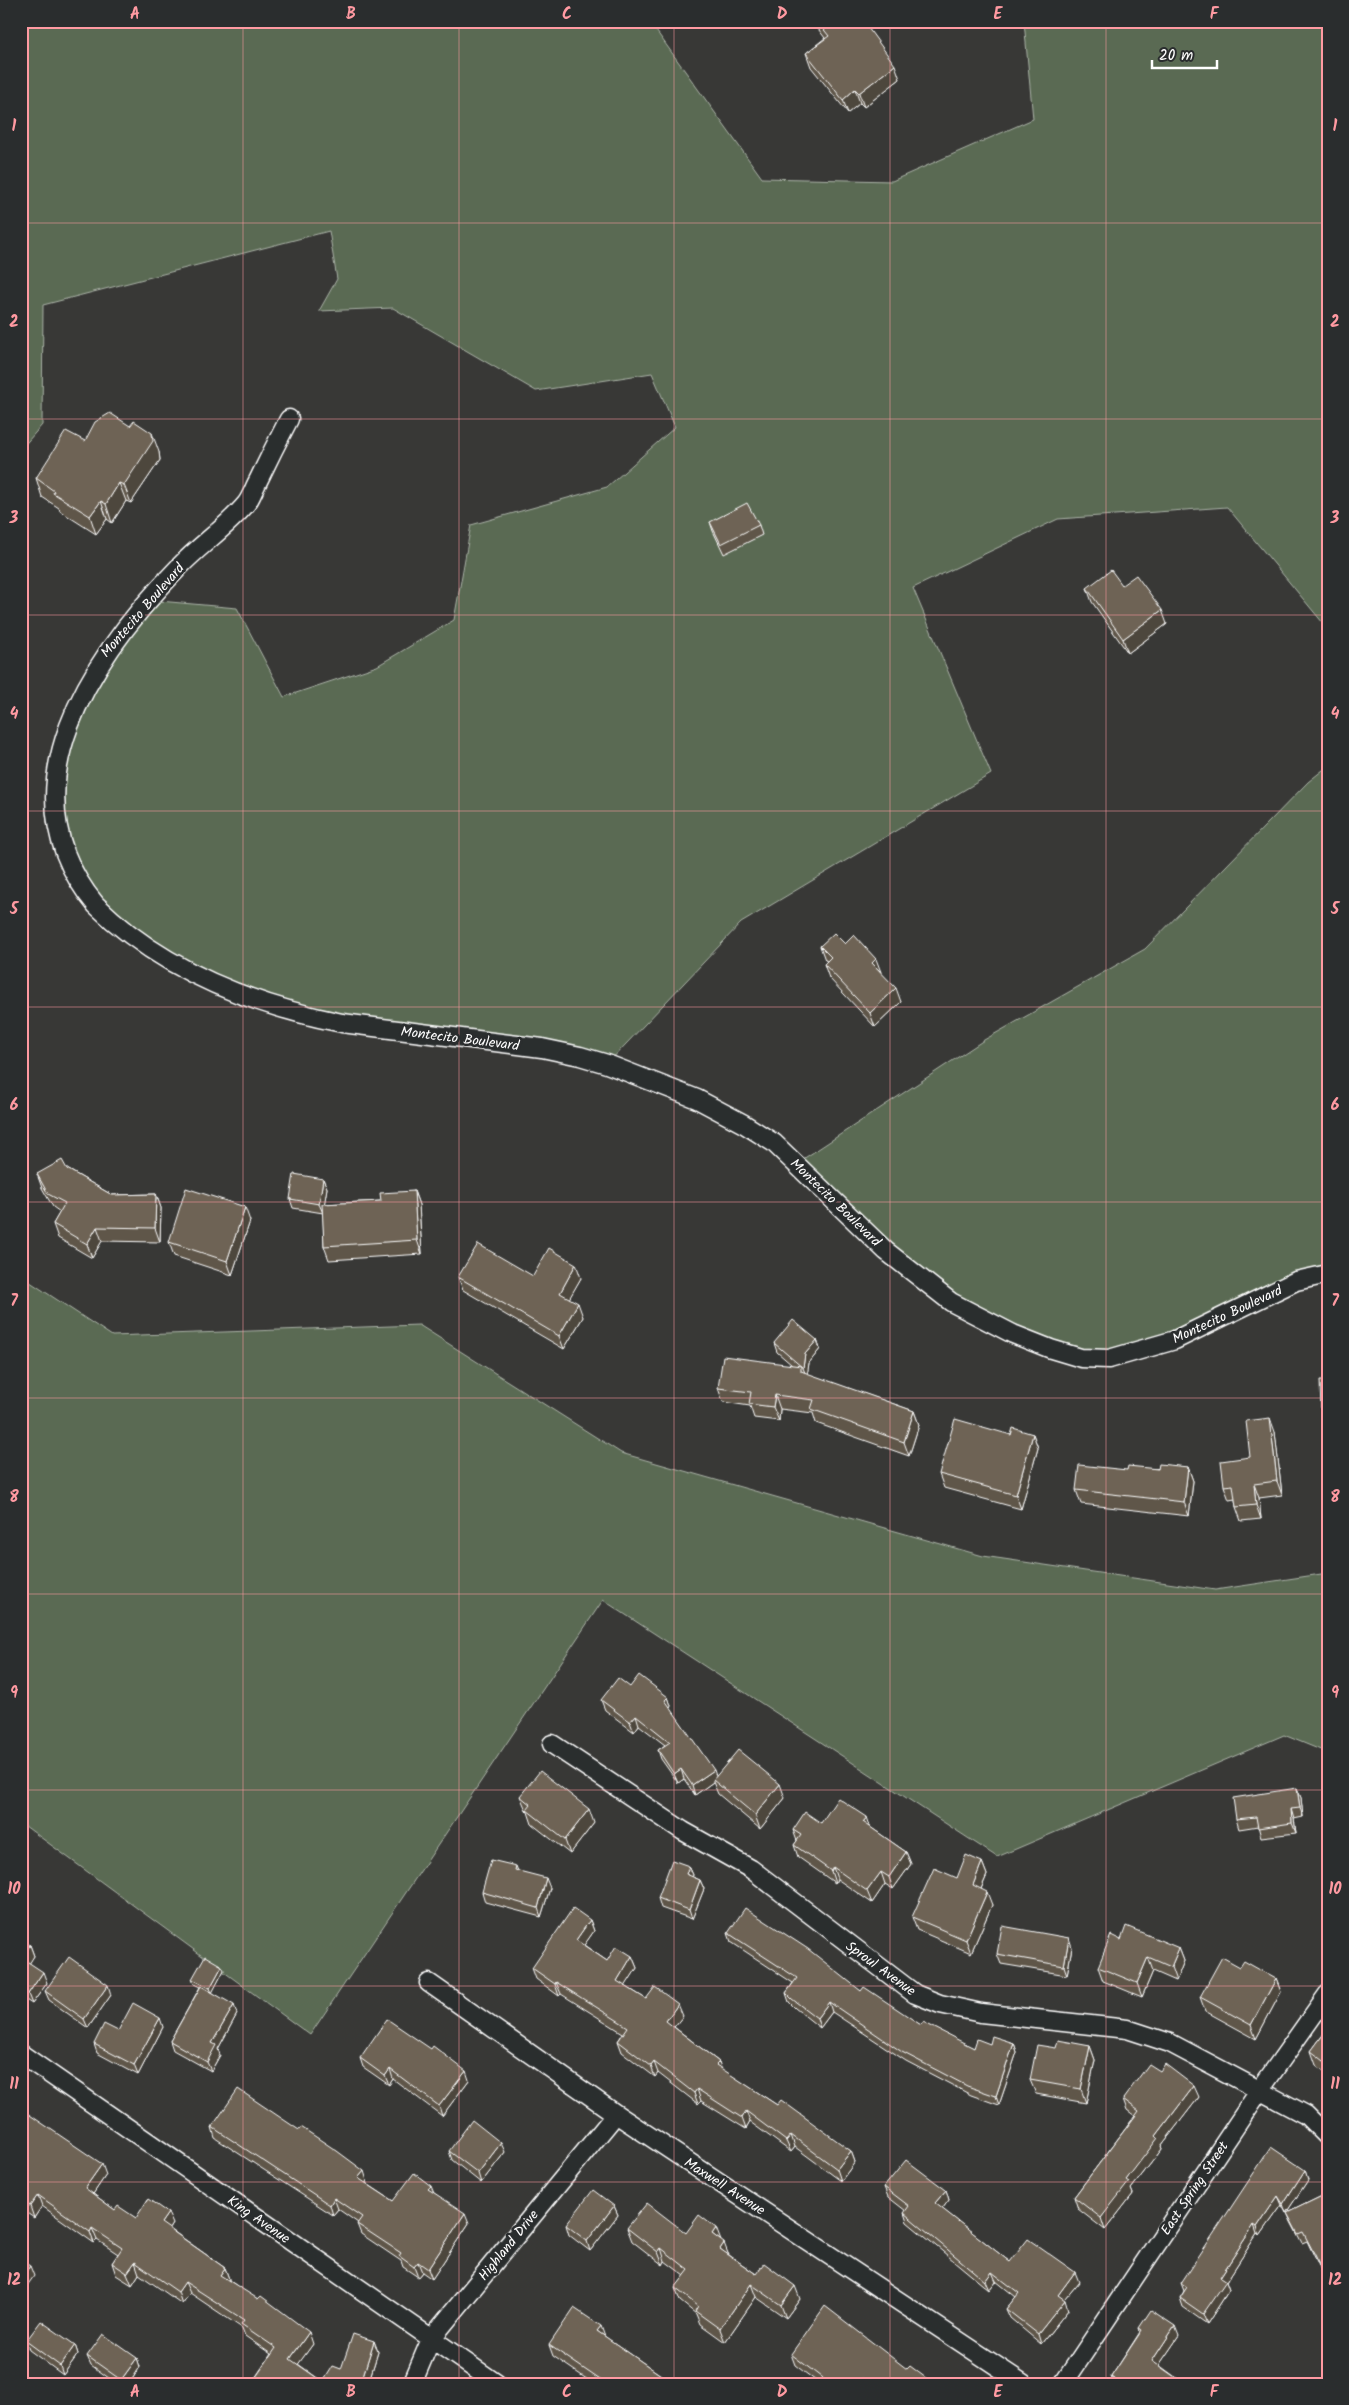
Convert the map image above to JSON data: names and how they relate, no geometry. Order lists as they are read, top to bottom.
{
  "streets": {
    "street": [
      "Montecito Boulevard",
      "Sproul Avenue",
      "Maxwell Avenue",
      "East Spring Street",
      "King Avenue",
      "Highland Drive"
    ]
  },
  "crossings": [
    ["Sproul Avenue", "East Spring Street"],
    ["Maxwell Avenue", "Highland Drive"],
    ["King Avenue", "Highland Drive"]
  ],
  "scale_bar": "20 m",
  "grid": {
    "columns": [
      "A",
      "B",
      "C",
      "D",
      "E",
      "F"
    ],
    "rows": [
      "1",
      "2",
      "3",
      "4",
      "5",
      "6",
      "7",
      "8",
      "9",
      "10",
      "11",
      "12"
    ]
  }
}
